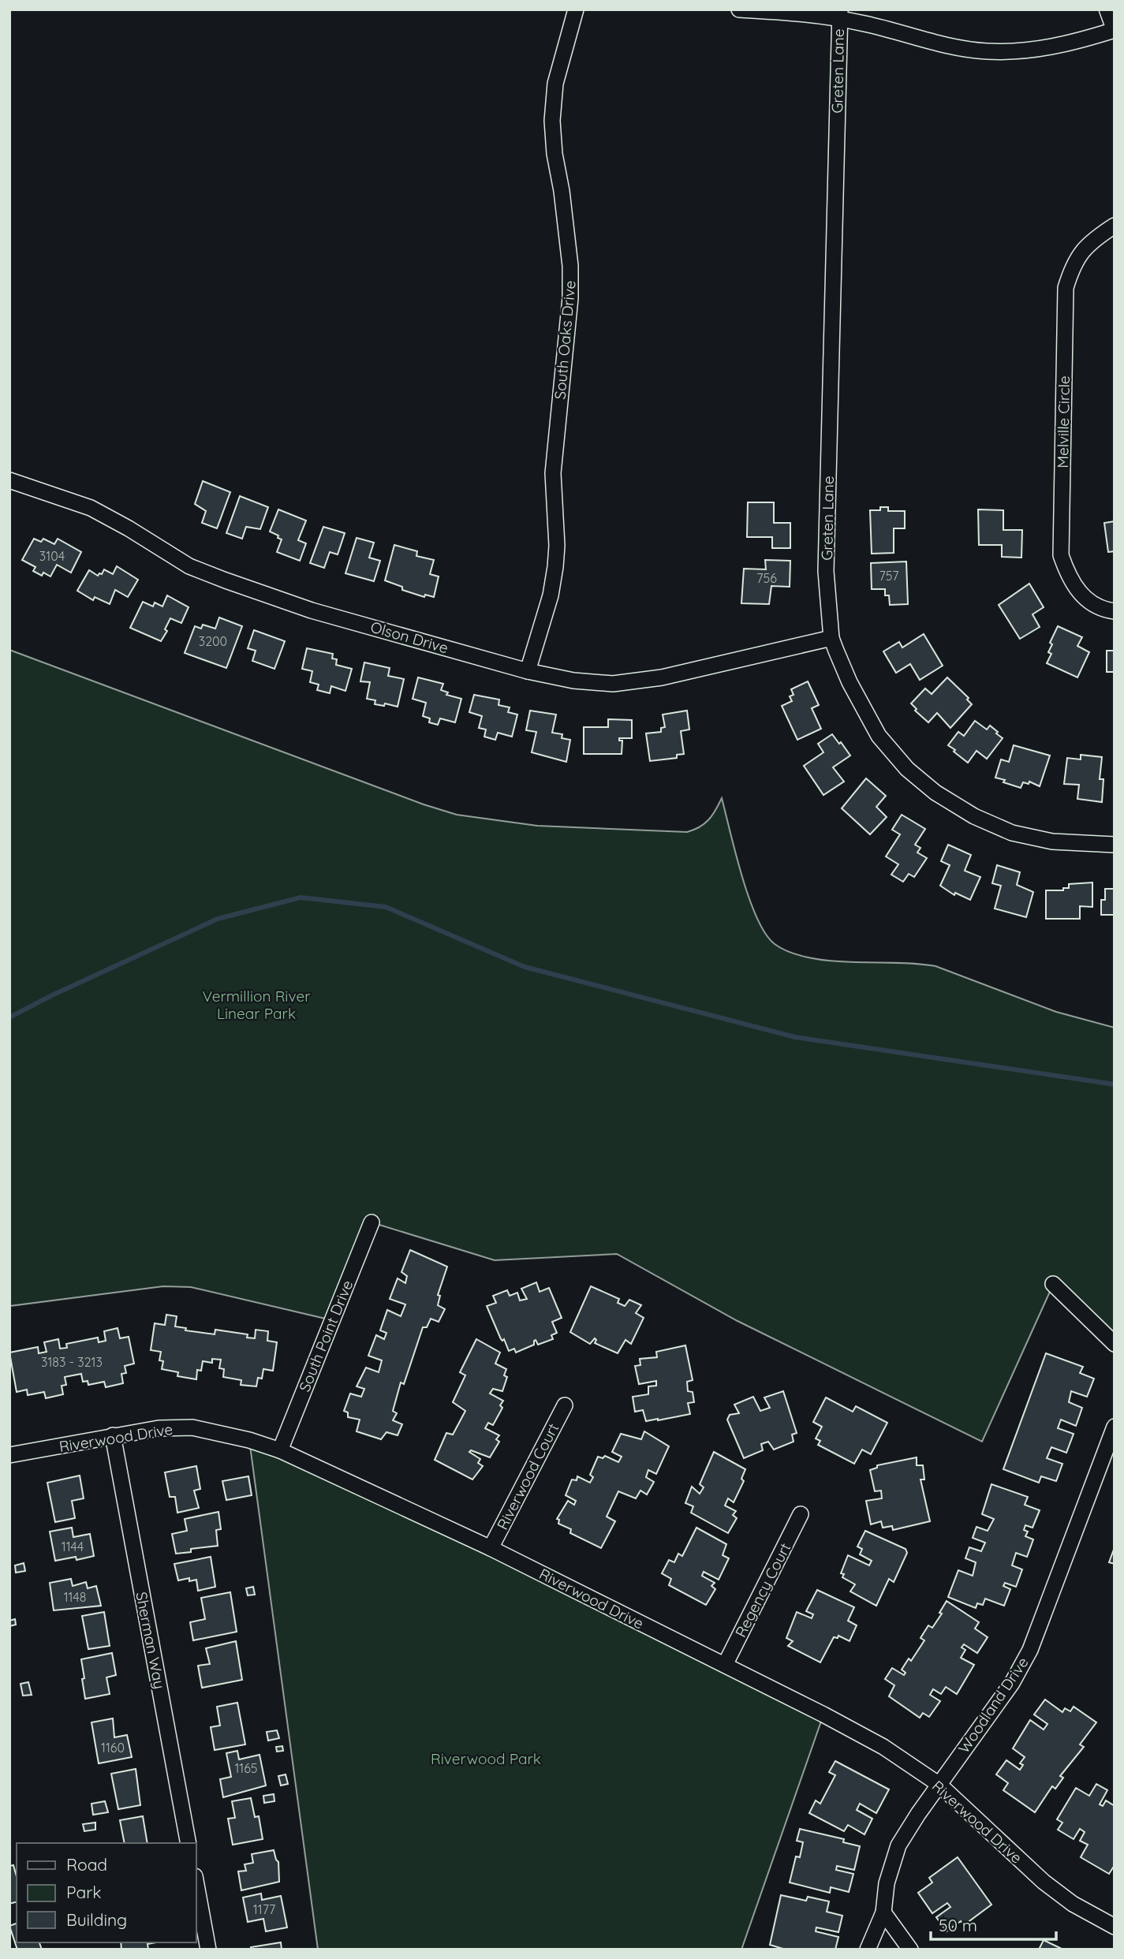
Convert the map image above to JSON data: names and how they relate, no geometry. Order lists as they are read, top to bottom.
{
  "streets": {
    "street": [
      "Greten Lane",
      "South Oaks Drive",
      "Melville Circle",
      "Olson Drive",
      "South Point Drive",
      "Riverwood Drive",
      "Riverwood Court",
      "Regency Court",
      "Sherman Way",
      "Woodland Drive"
    ]
  },
  "crossings": [
    ["Greten Lane", "Olson Drive"],
    ["South Oaks Drive", "Olson Drive"],
    ["South Point Drive", "Riverwood Drive"],
    ["Riverwood Drive", "Riverwood Court"],
    ["Riverwood Drive", "Regency Court"],
    ["Riverwood Drive", "Sherman Way"],
    ["Riverwood Drive", "Woodland Drive"]
  ],
  "parks": ["Vermillion River Linear Park", "Riverwood Park"],
  "house_numbers": [
    "3104",
    "757",
    "756",
    "3200",
    "3183 - 3213",
    "1144",
    "1148",
    "1160",
    "1165",
    "1177"
  ],
  "legend": ["Road", "Park", "Building"],
  "scale_bar": "50 m"
}
